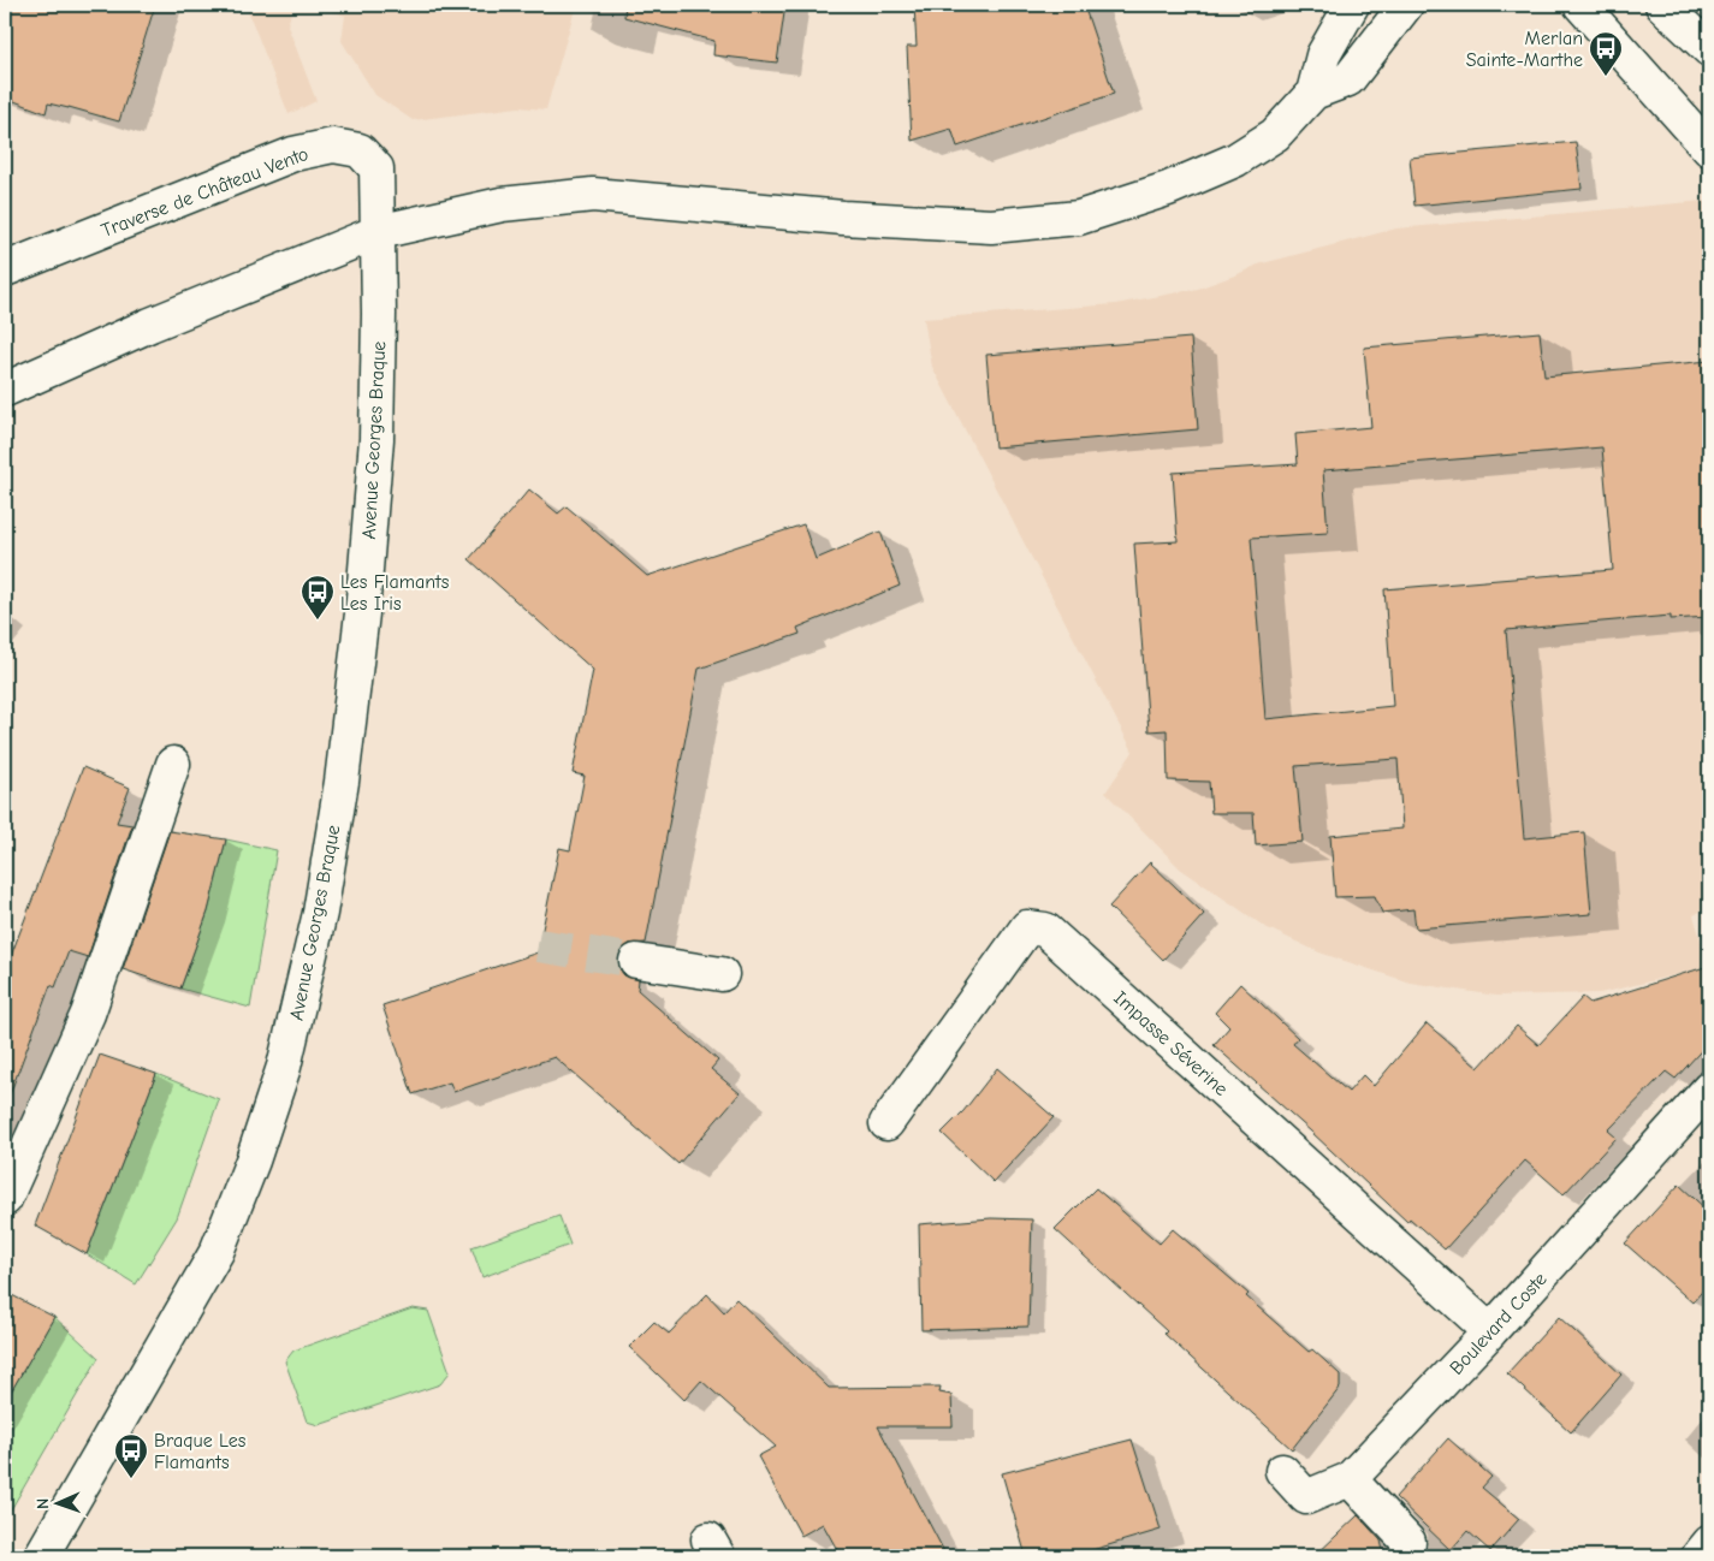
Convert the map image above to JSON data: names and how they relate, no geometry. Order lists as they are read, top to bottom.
{
  "streets": {
    "street": [
      "Traverse de Château Vento",
      "Avenue Georges Braque",
      "Impasse Séverine",
      "Boulevard Coste"
    ]
  },
  "crossings": [
    ["Traverse de Château Vento", "Avenue Georges Braque"],
    ["Impasse Séverine", "Boulevard Coste"]
  ],
  "places": {
    "bus stop": ["Merlan Sainte-Marthe", "Les Flamants Les Iris", "Braque Les Flamants"]
  },
  "north": "left"
}
